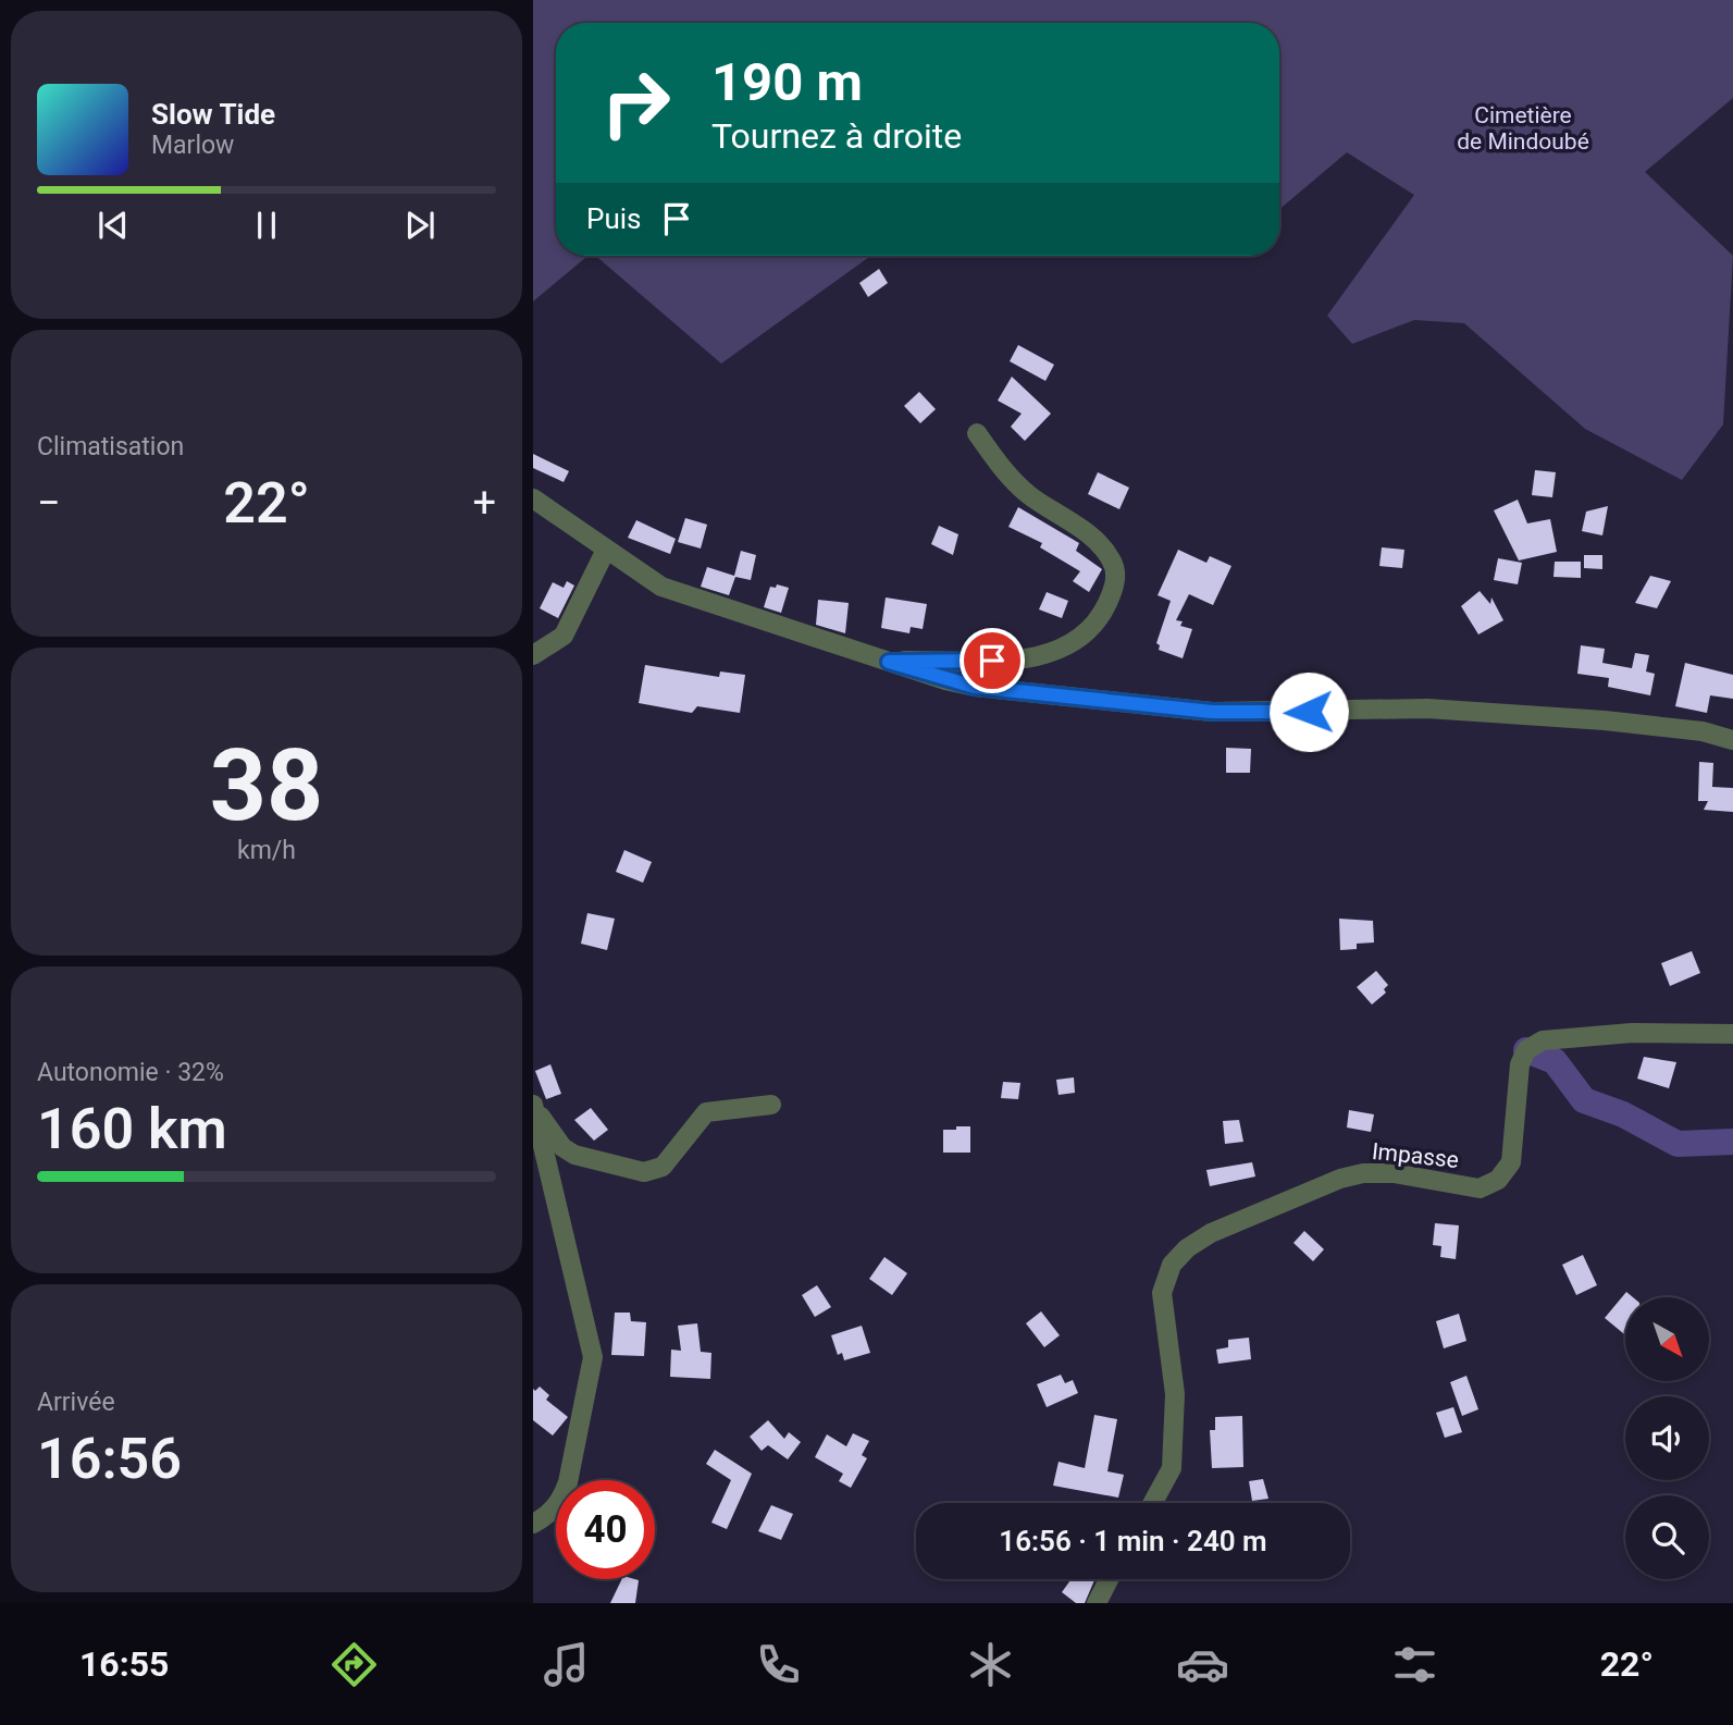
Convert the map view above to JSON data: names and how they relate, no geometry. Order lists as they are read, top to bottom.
{
  "streets": {
    "street": ["Impasse"]
  },
  "parks": ["Cimetière de Mindoubé"],
  "north": "bottom right",
  "page": {
    "turn": ["190 m", "Tournez à droite"],
    "song": ["Slow Tide", "Marlow"],
    "then": "Puis",
    "tile": [
      "Climatisation",
      ["38", "km/h"],
      ["Autonomie · 32%", "160 km"],
      ["Arrivée", "16:56"]
    ],
    "heat": ["−", "22°", "+"],
    "limit": "40",
    "trip": "16:56 · 1 min · 240 m",
    "tabs": ["16:55", "22°"]
  }
}
